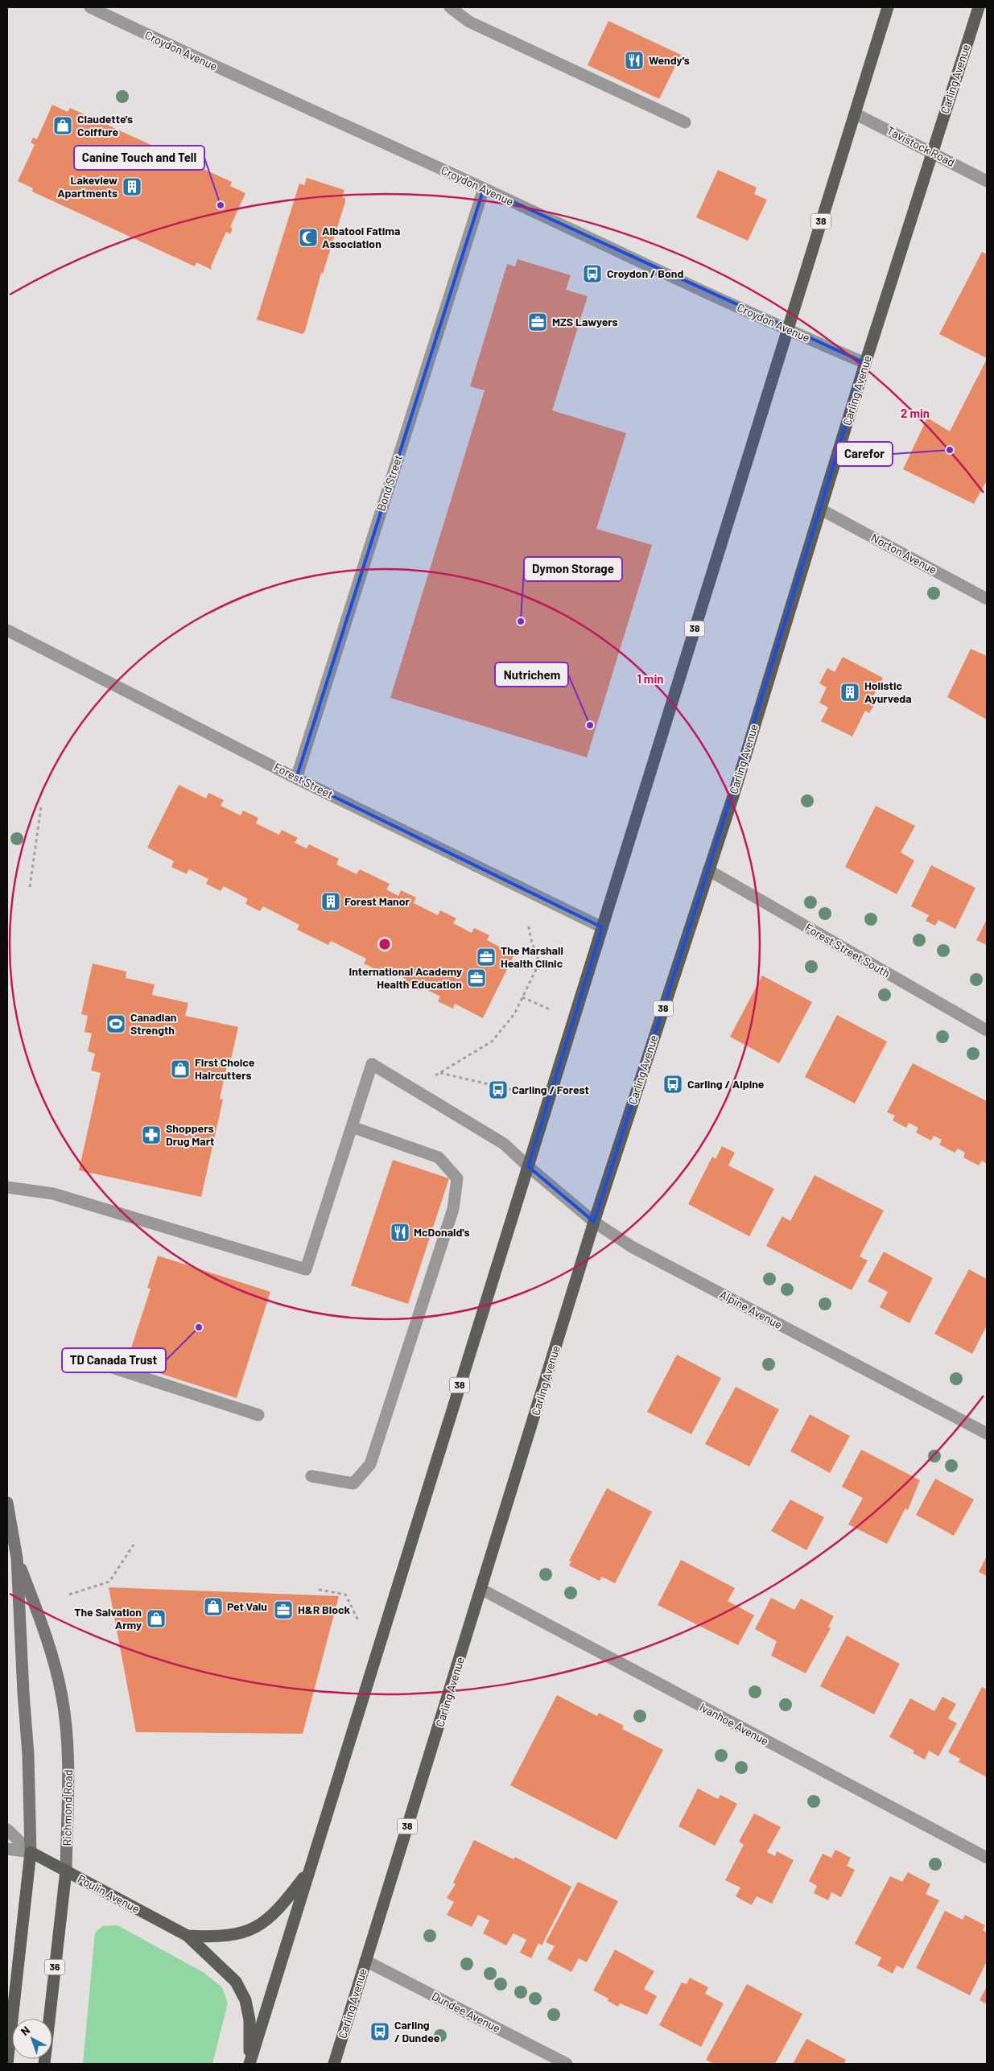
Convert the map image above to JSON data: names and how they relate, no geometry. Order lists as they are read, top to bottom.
{
  "streets": {
    "main road": [
      "Carling Avenue",
      "38",
      "Richmond Road",
      "Poulin Avenue",
      "36"
    ],
    "street": [
      "Croydon Avenue",
      "Tavistock Road",
      "Bond Street",
      "Norton Avenue",
      "Forest Street",
      "Forest Street South",
      "Alpine Avenue",
      "Ivanhoe Avenue",
      "Dundee Avenue"
    ]
  },
  "crossings": [
    ["Croydon Avenue", "Carling Avenue"],
    ["Croydon Avenue", "38"],
    ["Croydon Avenue", "Bond Street"],
    ["Carling Avenue", "Tavistock Road"],
    ["Carling Avenue", "Norton Avenue"],
    ["Carling Avenue", "Forest Street South"],
    ["Carling Avenue", "Alpine Avenue"],
    ["Carling Avenue", "Ivanhoe Avenue"],
    ["Carling Avenue", "Dundee Avenue"],
    ["Tavistock Road", "38"],
    ["38", "Forest Street"],
    ["38", "Alpine Avenue"],
    ["Bond Street", "Forest Street"],
    ["Richmond Road", "Poulin Avenue"]
  ],
  "places": {
    "restaurant": ["Wendy's", "McDonald's"],
    "shop": [
      "Claudette's Coiffure",
      "First Choice Haircutters",
      "Pet Valu",
      "The Salvation Army"
    ],
    "building": ["Lakeview Apartments", "Holistic Ayurveda", "Forest Manor"],
    "other": [
      "Canine Touch and Tell",
      "Carefor",
      "Dymon Storage",
      "Nutrichem",
      "TD Canada Trust"
    ],
    "mosque": ["Albatool Fatima Association"],
    "bus stop": [
      "Croydon / Bond",
      "Carling / Alpine",
      "Carling / Forest",
      "Carling / Dundee"
    ],
    "office": [
      "MZS Lawyers",
      "The Marshall Health Clinic",
      "International Academy Health Education",
      "H&R Block"
    ],
    "sports": ["Canadian Strength"],
    "pharmacy": ["Shoppers Drug Mart"]
  },
  "north": "top left",
  "rings": ["2 min", "1 min"]
}
